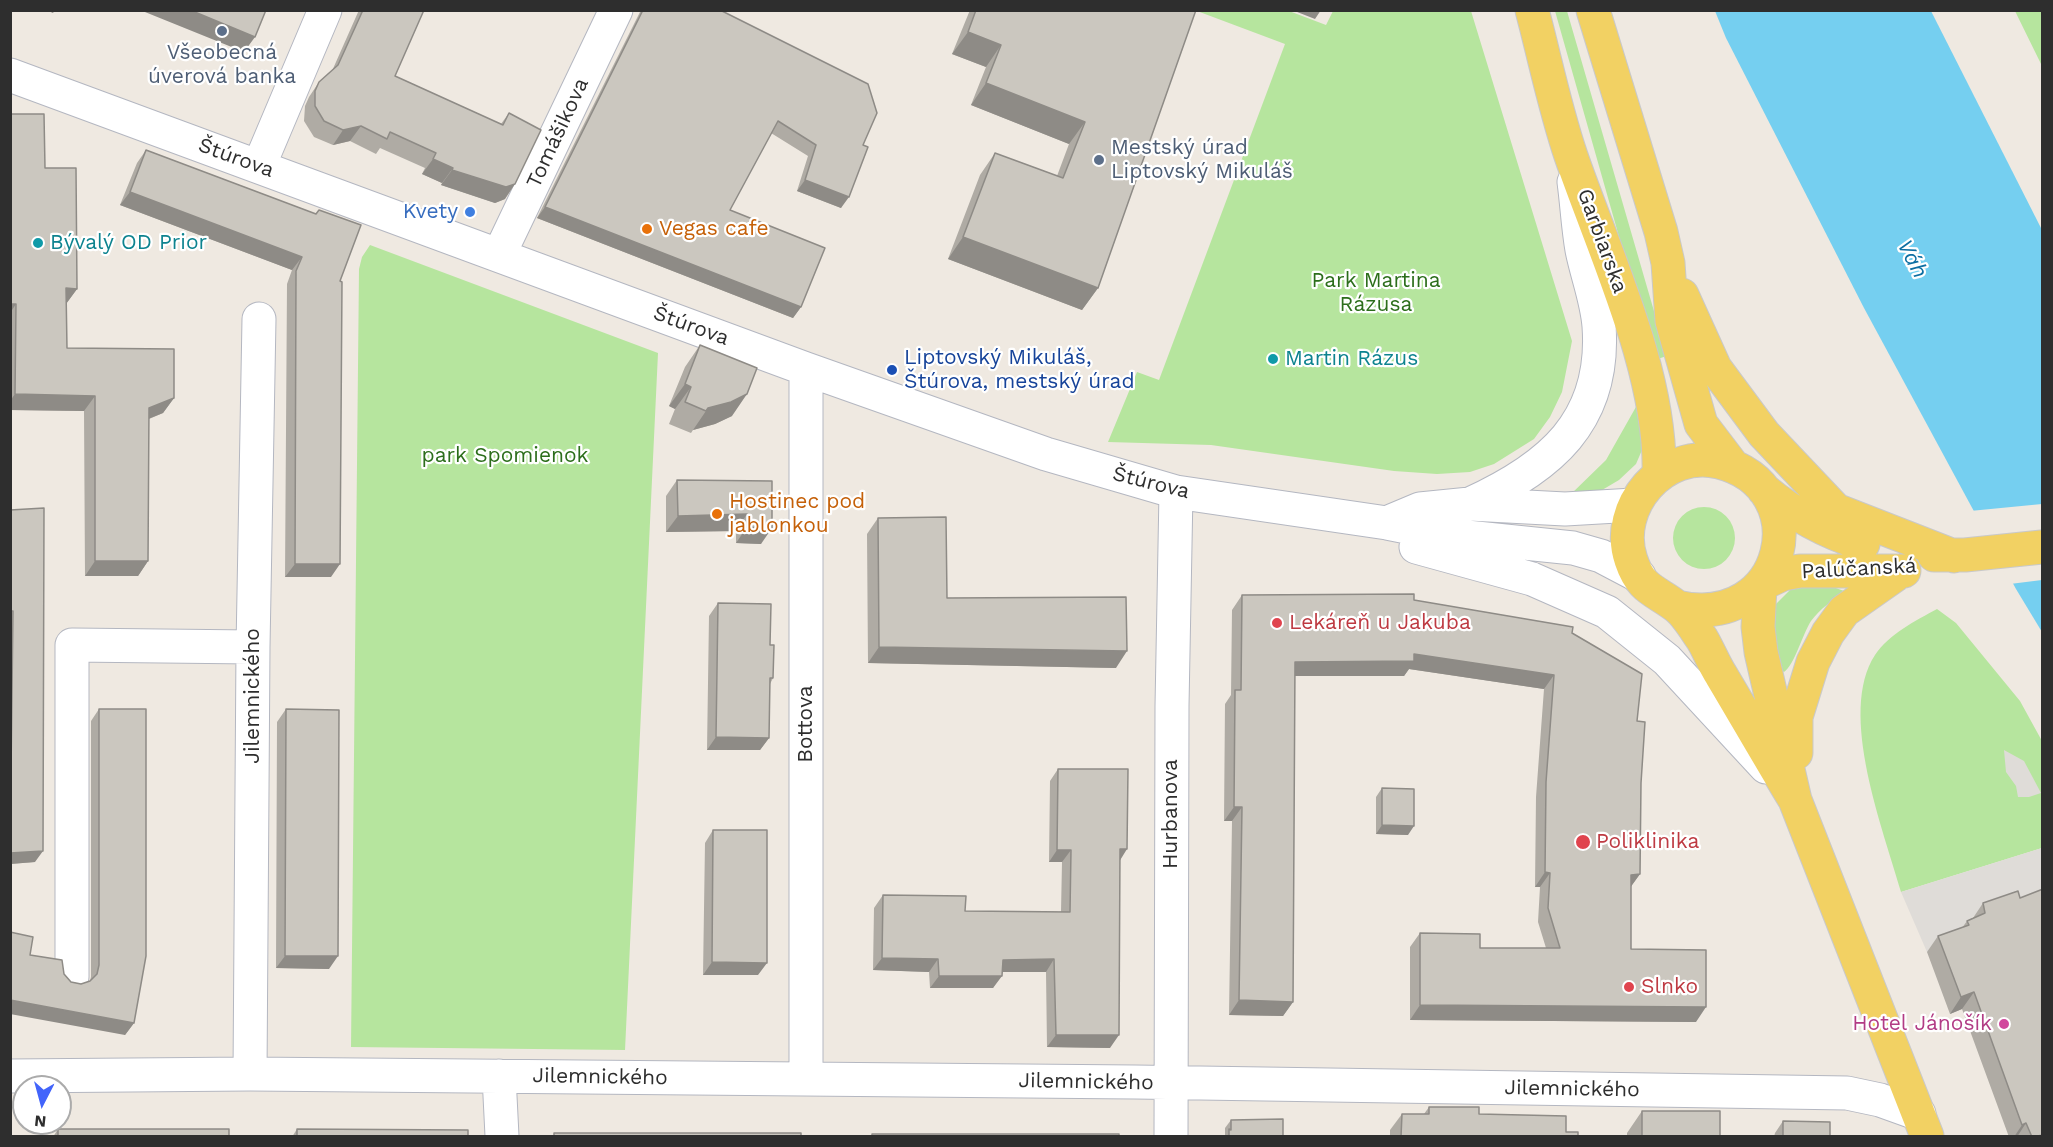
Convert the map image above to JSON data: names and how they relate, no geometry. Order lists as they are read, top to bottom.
{
  "streets": {
    "main road": ["Garbiarska", "Palúčanská"],
    "street": [
      "Tomášikova",
      "Štúrova",
      "Jilemnického",
      "Bottova",
      "Hurbanova"
    ]
  },
  "crossings": [
    ["Tomášikova", "Štúrova"],
    ["Štúrova", "Garbiarska"],
    ["Štúrova", "Palúčanská"],
    ["Štúrova", "Bottova"],
    ["Štúrova", "Hurbanova"],
    ["Garbiarska", "Palúčanská"],
    ["Jilemnického", "Bottova"],
    ["Jilemnického", "Hurbanova"]
  ],
  "water": ["Váh"],
  "parks": ["Park Martina Rázusa", "park Spomienok"],
  "places": [
    "Všeobecná úverová banka",
    "Mestský úrad Liptovský Mikuláš",
    "Kvety",
    "Vegas cafe",
    "Bývalý OD Prior",
    "Martin Rázus",
    "Liptovský Mikuláš, Štúrova, mestský úrad",
    "Hostinec pod jablonkou",
    "Lekáreň u Jakuba",
    "Poliklinika",
    "Slnko",
    "Hotel Jánošík"
  ],
  "north": "bottom"
}
